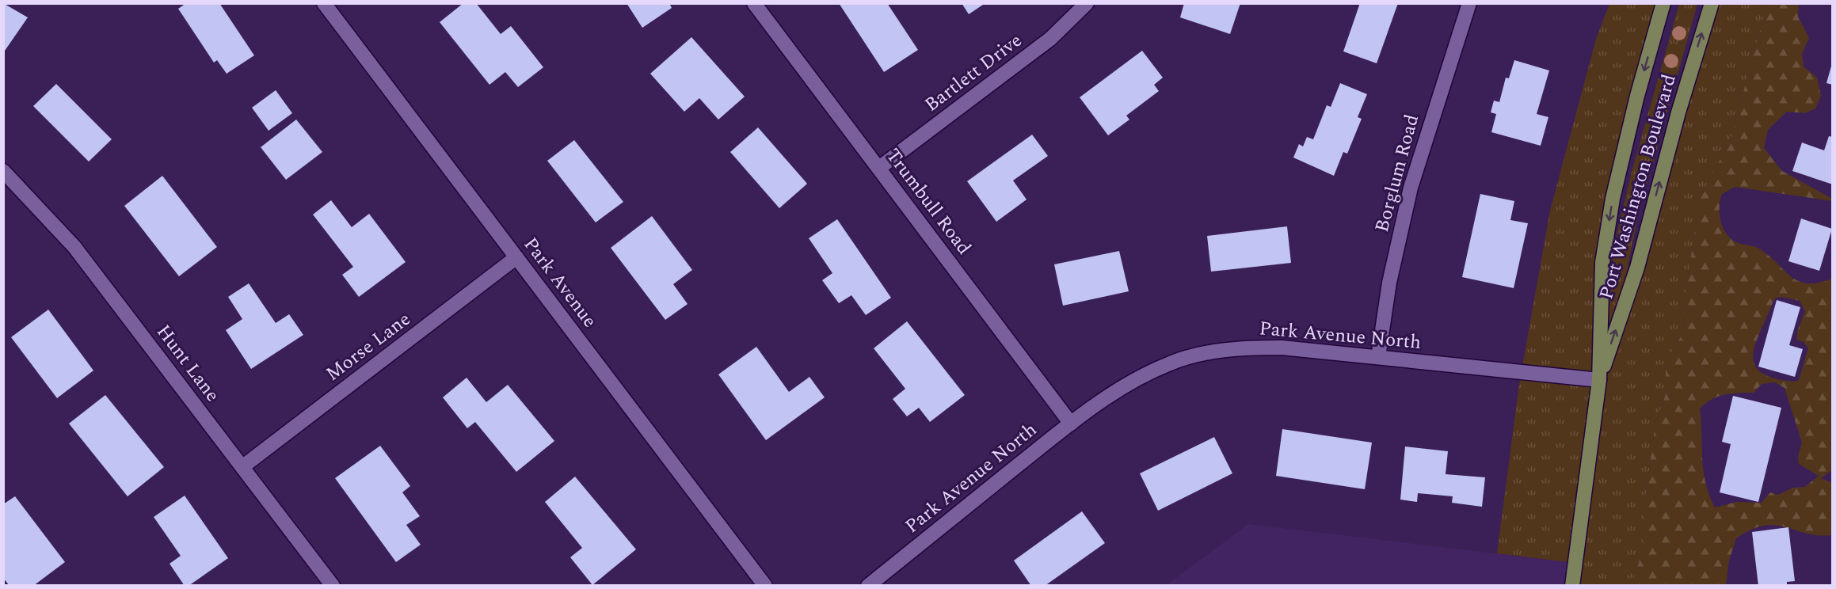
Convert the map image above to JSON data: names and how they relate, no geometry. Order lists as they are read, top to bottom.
{
  "streets": {
    "main road": ["Port Washington Boulevard"],
    "street": [
      "Bartlett Drive",
      "Borglum Road",
      "Trumbull Road",
      "Park Avenue",
      "Park Avenue North",
      "Morse Lane",
      "Hunt Lane"
    ]
  },
  "crossings": [
    ["Bartlett Drive", "Trumbull Road"],
    ["Borglum Road", "Park Avenue North"],
    ["Port Washington Boulevard", "Park Avenue North"],
    ["Trumbull Road", "Park Avenue North"],
    ["Park Avenue", "Morse Lane"],
    ["Morse Lane", "Hunt Lane"]
  ]
}
